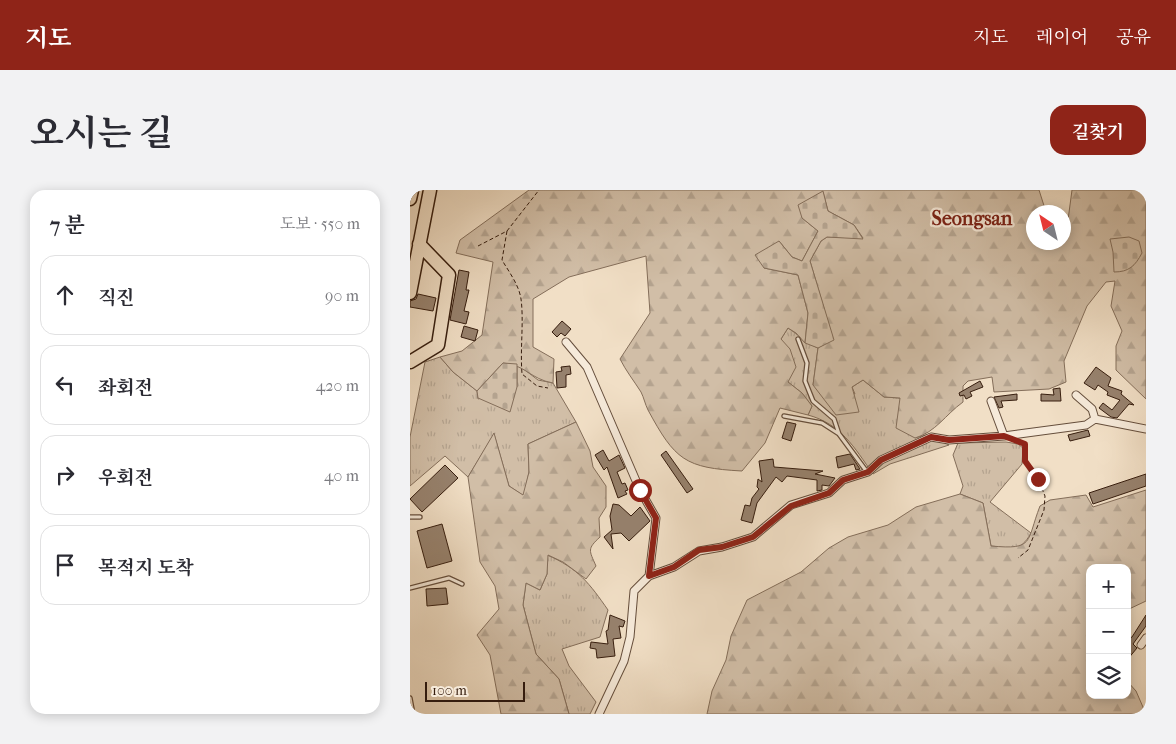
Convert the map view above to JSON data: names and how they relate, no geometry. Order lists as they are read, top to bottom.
{
  "districts": ["Seongsan"],
  "scale_bar": "100 m",
  "north": "top left",
  "page": {
    "header": "지도",
    "nav": ["지도", "레이어", "공유"],
    "title": "오시는 길",
    "buttons": "길찾기",
    "heading": ["7 분", "도보 · 550 m"],
    "list": [
      ["직진", "90 m"],
      ["좌회전", "420 m"],
      ["우회전", "40 m"],
      "목적지 도착"
    ],
    "map_buttons": ["+", "−"],
    "scale": "100 m"
  }
}
